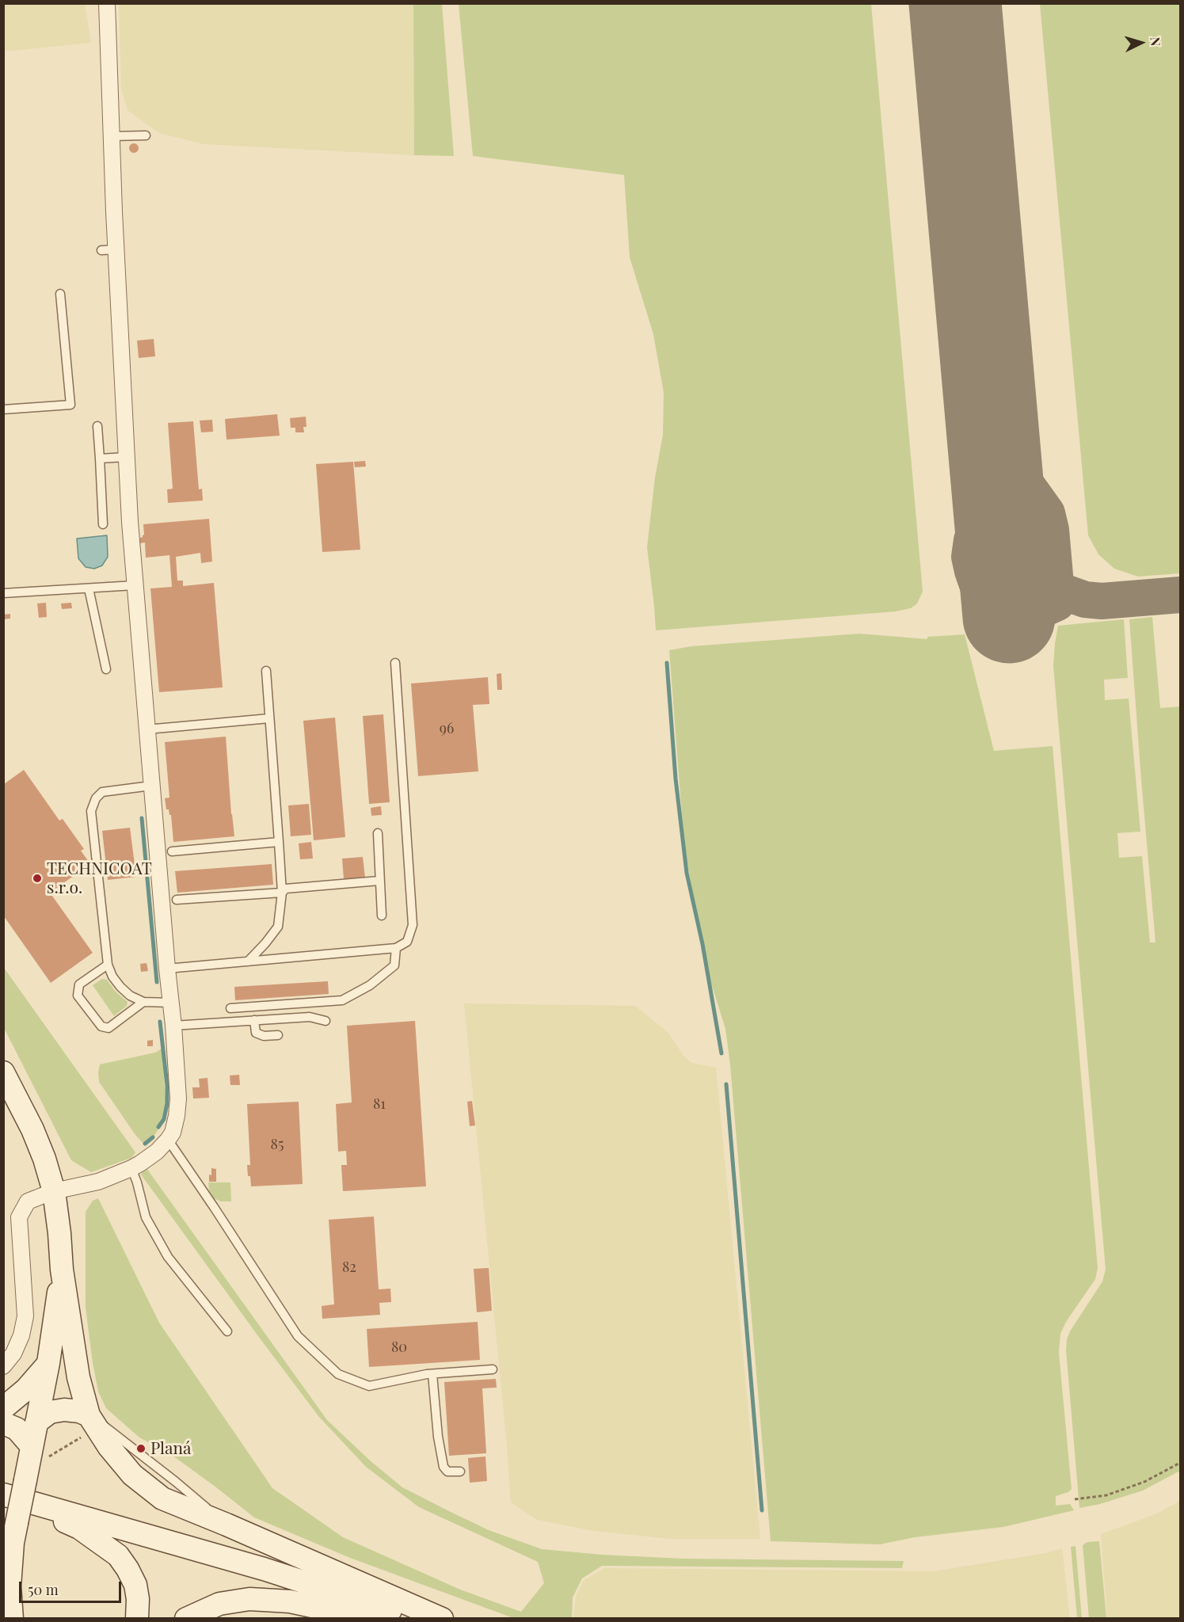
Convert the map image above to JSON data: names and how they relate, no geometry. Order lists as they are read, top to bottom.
{
  "places": ["TECHNICOAT s.r.o.", "Planá"],
  "house_numbers": [
    "96",
    "81",
    "85",
    "82",
    "80"
  ],
  "scale_bar": "50 m",
  "north": "right"
}
